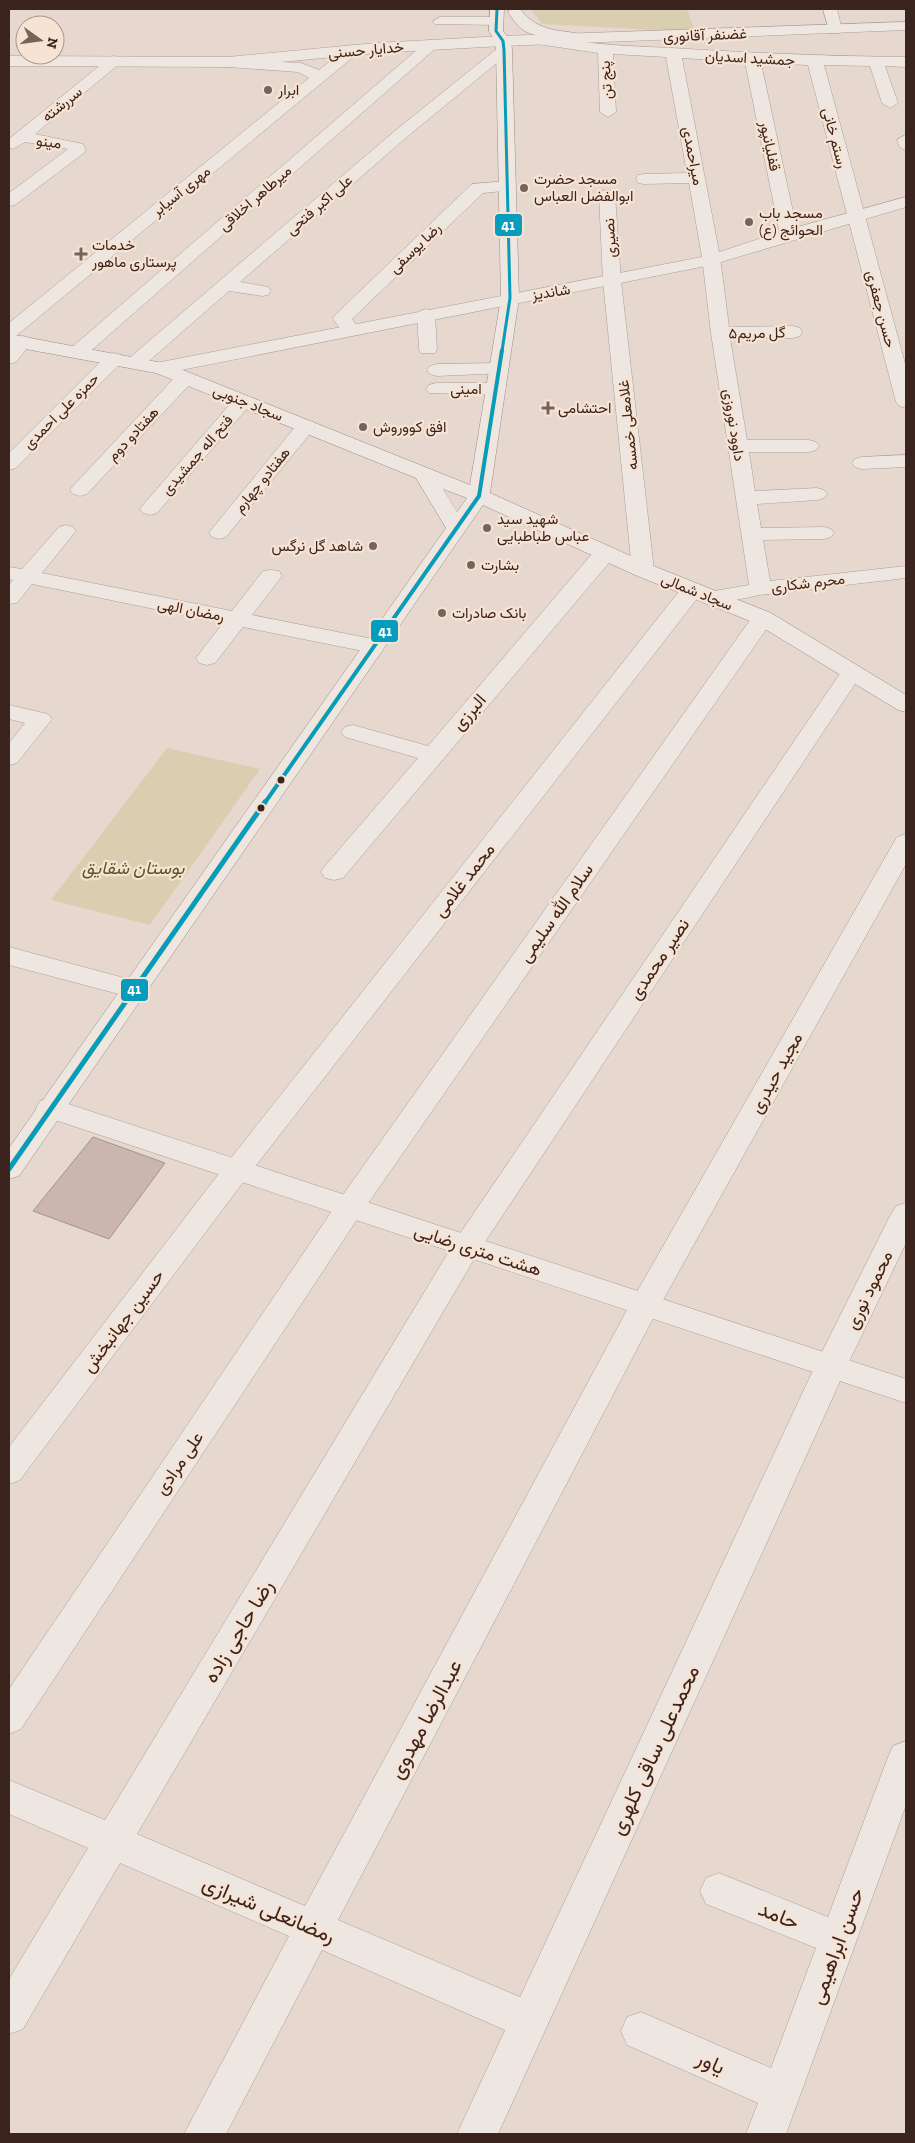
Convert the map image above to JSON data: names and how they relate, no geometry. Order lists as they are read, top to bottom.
{
  "streets": {
    "street": [
      "غضنفر آقانوری",
      "خدایار حسنی",
      "جمشید اسدیان",
      "پنج تن",
      "سررشته",
      "رستم خانی",
      "مینو",
      "قفلیانپور",
      "میراحمدی",
      "مهری آسیابر",
      "میرطاهر اخلاقی",
      "علی اکبر فتحی",
      "نصیری",
      "رضا یوسفی",
      "شاندیز",
      "حسن جعفری",
      "گل مریم۵",
      "امینی",
      "سجاد جنوبی",
      "حمزه علی احمدی",
      "غلامعلی خمسه",
      "داوود نوروزی",
      "هفتادو دوم",
      "فتح اله جمشیدی",
      "هفتادو چهارم",
      "محرم شکاری",
      "سجاد شمالی",
      "رمضان الهی",
      "البرزی",
      "محمد غلامی",
      "سلام الله سلیمی",
      "نصیر محمدی",
      "مجید حیدری",
      "هشت متری رضایی",
      "محمود نوری",
      "حسین جهانبخش",
      "علی مرادی",
      "رضا حاجی زاده",
      "عبدالرضا مهدوی",
      "محمدعلی ساقی کلهری",
      "رمضانعلی شیرازی",
      "حامد",
      "حسن ابراهیمی",
      "یاور"
    ]
  },
  "crossings": [
    ["غضنفر آقانوری", "خدایار حسنی"],
    ["غضنفر آقانوری", "جمشید اسدیان"],
    ["غضنفر آقانوری", "علی اکبر فتحی"],
    ["خدایار حسنی", "سررشته"],
    ["خدایار حسنی", "مهری آسیابر"],
    ["خدایار حسنی", "میرطاهر اخلاقی"],
    ["خدایار حسنی", "علی اکبر فتحی"],
    ["جمشید اسدیان", "پنج تن"],
    ["جمشید اسدیان", "رستم خانی"],
    ["جمشید اسدیان", "قفلیانپور"],
    ["جمشید اسدیان", "میراحمدی"],
    ["سررشته", "مینو"],
    ["رستم خانی", "شاندیز"],
    ["رستم خانی", "حسن جعفری"],
    ["قفلیانپور", "شاندیز"],
    ["میراحمدی", "شاندیز"],
    ["میراحمدی", "داوود نوروزی"],
    ["مهری آسیابر", "سجاد جنوبی"],
    ["میرطاهر اخلاقی", "سجاد جنوبی"],
    ["علی اکبر فتحی", "سجاد جنوبی"],
    ["نصیری", "شاندیز"],
    ["نصیری", "غلامعلی خمسه"],
    ["رضا یوسفی", "شاندیز"],
    ["شاندیز", "حسن جعفری"],
    ["شاندیز", "سجاد جنوبی"],
    ["شاندیز", "غلامعلی خمسه"],
    ["شاندیز", "داوود نوروزی"],
    ["گل مریم۵", "داوود نوروزی"],
    ["سجاد جنوبی", "حمزه علی احمدی"],
    ["سجاد جنوبی", "هفتادو دوم"],
    ["سجاد جنوبی", "فتح اله جمشیدی"],
    ["سجاد جنوبی", "هفتادو چهارم"],
    ["سجاد جنوبی", "سجاد شمالی"],
    ["غلامعلی خمسه", "سجاد شمالی"],
    ["داوود نوروزی", "محرم شکاری"],
    ["محرم شکاری", "سجاد شمالی"],
    ["محرم شکاری", "محمد غلامی"],
    ["سجاد شمالی", "البرزی"],
    ["سجاد شمالی", "محمد غلامی"],
    ["سجاد شمالی", "سلام الله سلیمی"],
    ["سجاد شمالی", "نصیر محمدی"],
    ["محمد غلامی", "هشت متری رضایی"],
    ["محمد غلامی", "حسین جهانبخش"],
    ["سلام الله سلیمی", "هشت متری رضایی"],
    ["سلام الله سلیمی", "علی مرادی"],
    ["نصیر محمدی", "هشت متری رضایی"],
    ["نصیر محمدی", "رضا حاجی زاده"],
    ["مجید حیدری", "هشت متری رضایی"],
    ["مجید حیدری", "عبدالرضا مهدوی"],
    ["هشت متری رضایی", "محمود نوری"],
    ["هشت متری رضایی", "حسین جهانبخش"],
    ["هشت متری رضایی", "علی مرادی"],
    ["هشت متری رضایی", "رضا حاجی زاده"],
    ["هشت متری رضایی", "عبدالرضا مهدوی"],
    ["هشت متری رضایی", "محمدعلی ساقی کلهری"],
    ["محمود نوری", "محمدعلی ساقی کلهری"],
    ["رضا حاجی زاده", "رمضانعلی شیرازی"],
    ["عبدالرضا مهدوی", "رمضانعلی شیرازی"],
    ["محمدعلی ساقی کلهری", "رمضانعلی شیرازی"],
    ["حامد", "حسن ابراهیمی"],
    ["حسن ابراهیمی", "یاور"]
  ],
  "parks": ["بوستان شقایق"],
  "places": {
    "other": [
      "ابرار",
      "مسجد حضرت ابوالفضل العباس",
      "مسجد باب الحوائج (ع)",
      "افق کووروش",
      "شهید سید عباس طباطبایی",
      "شاهد گل نرگس",
      "بشارت",
      "بانک صادرات"
    ],
    "health": ["خدمات پرستاری ماهور", "احتشامی"]
  },
  "lines": ["transit line 41"],
  "north": "right"
}
